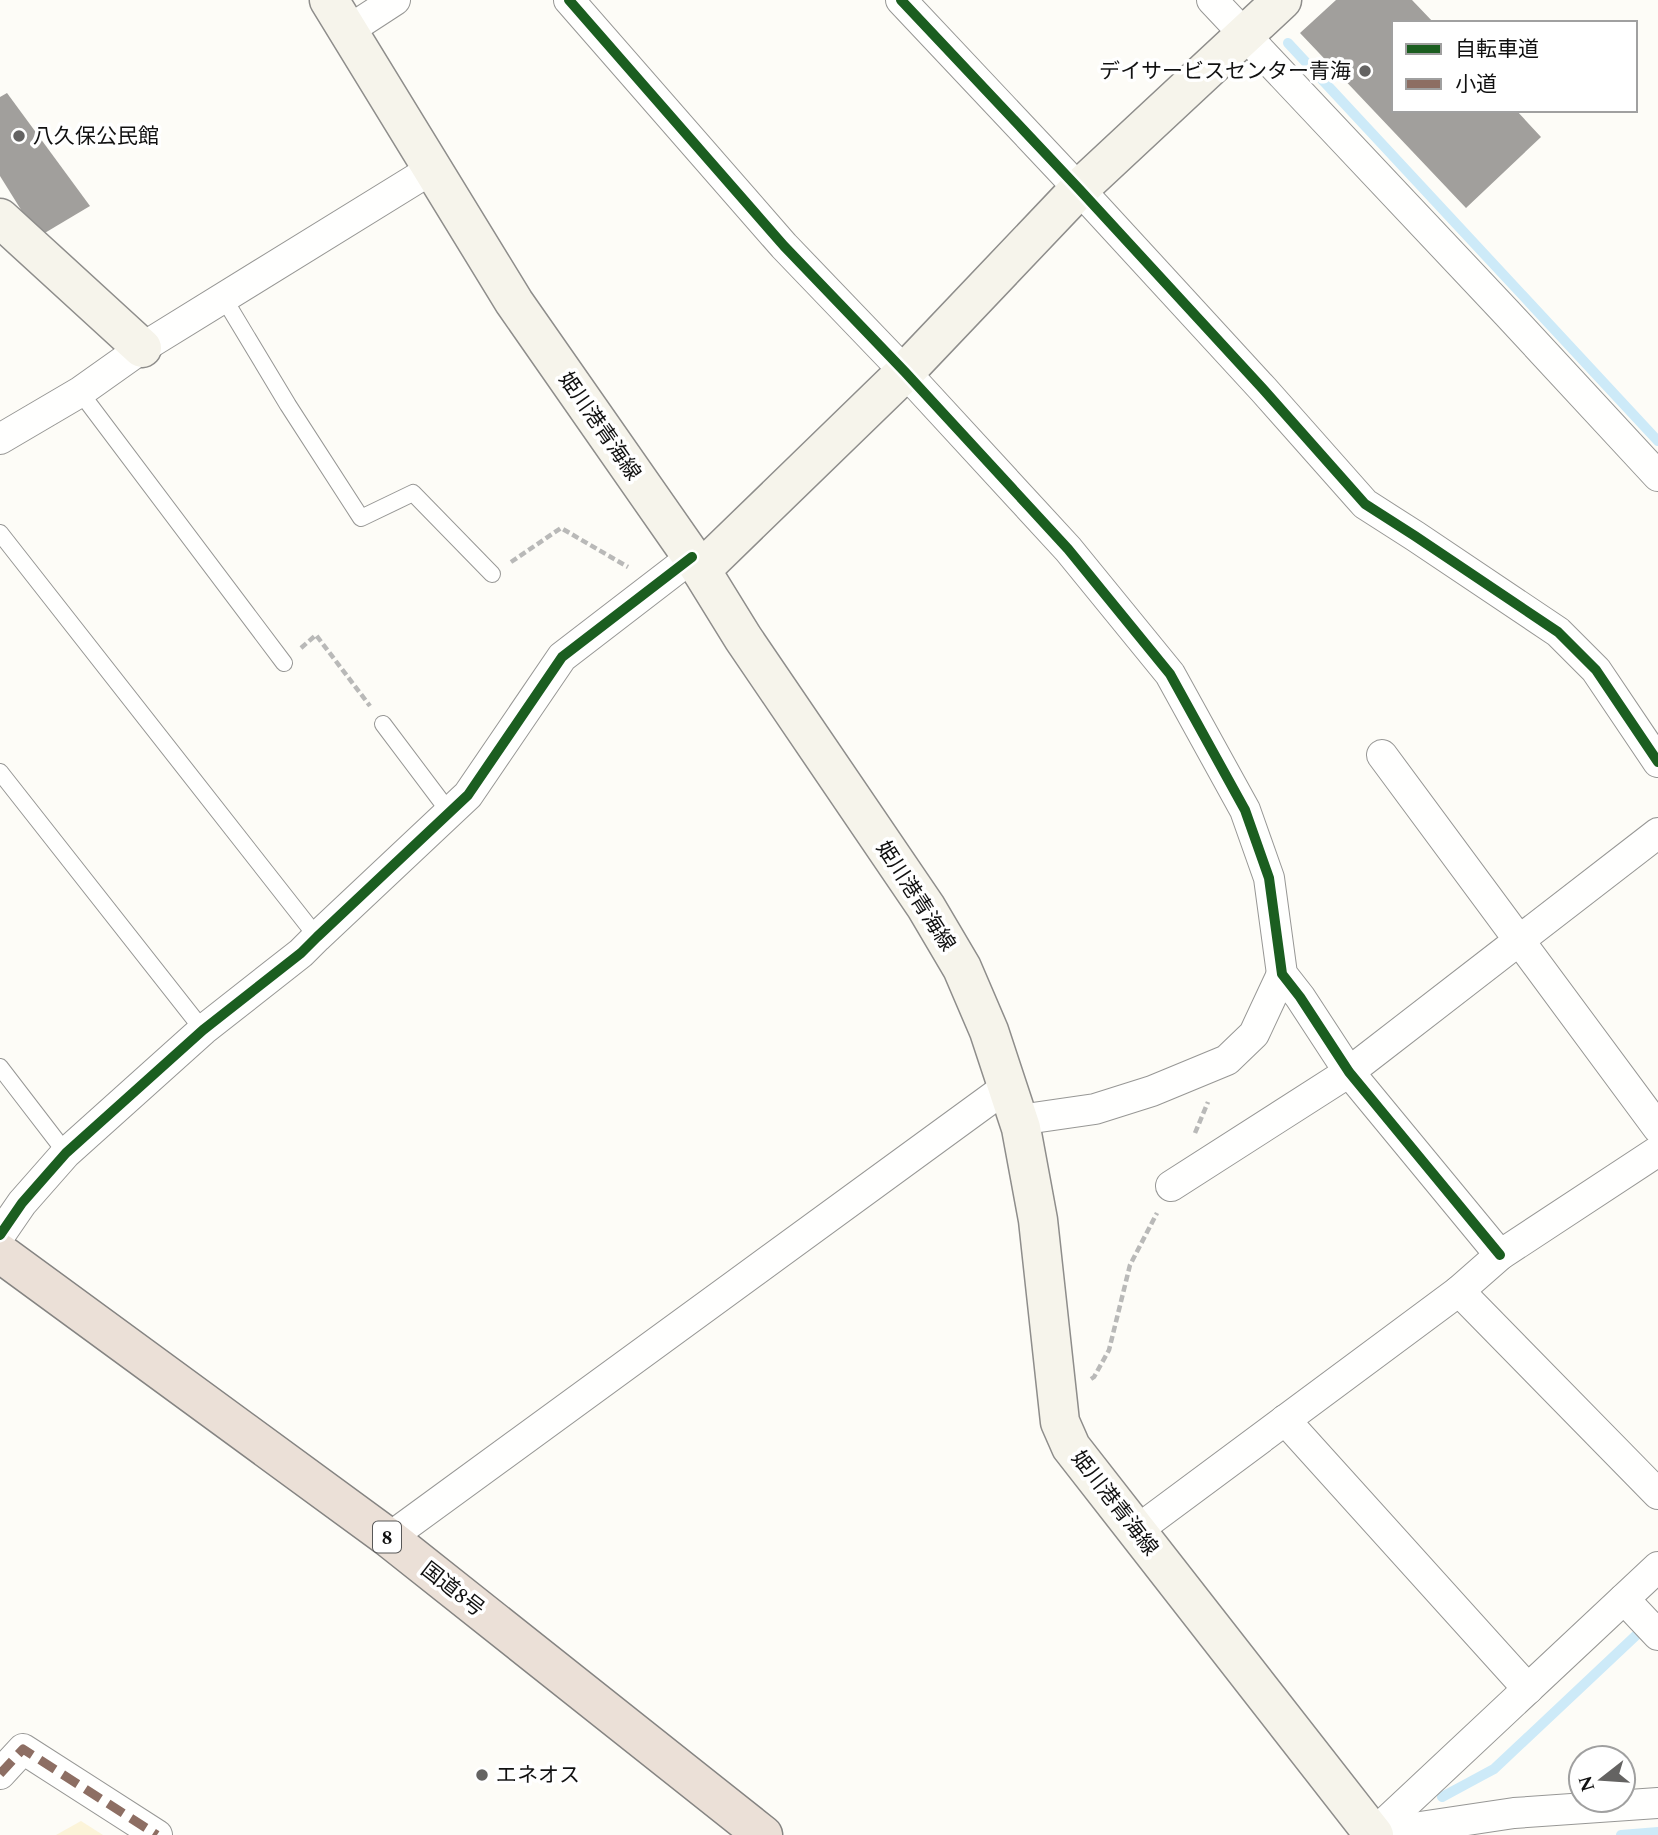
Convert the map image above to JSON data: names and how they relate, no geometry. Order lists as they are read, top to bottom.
{
  "streets": {
    "highway": ["8", "国道8号"],
    "main road": ["姫川港青海線"]
  },
  "places": ["デイサービスセンター青海", "八久保公民館", "エネオス"],
  "legend": ["自転車道", "小道"],
  "north": "left"
}
